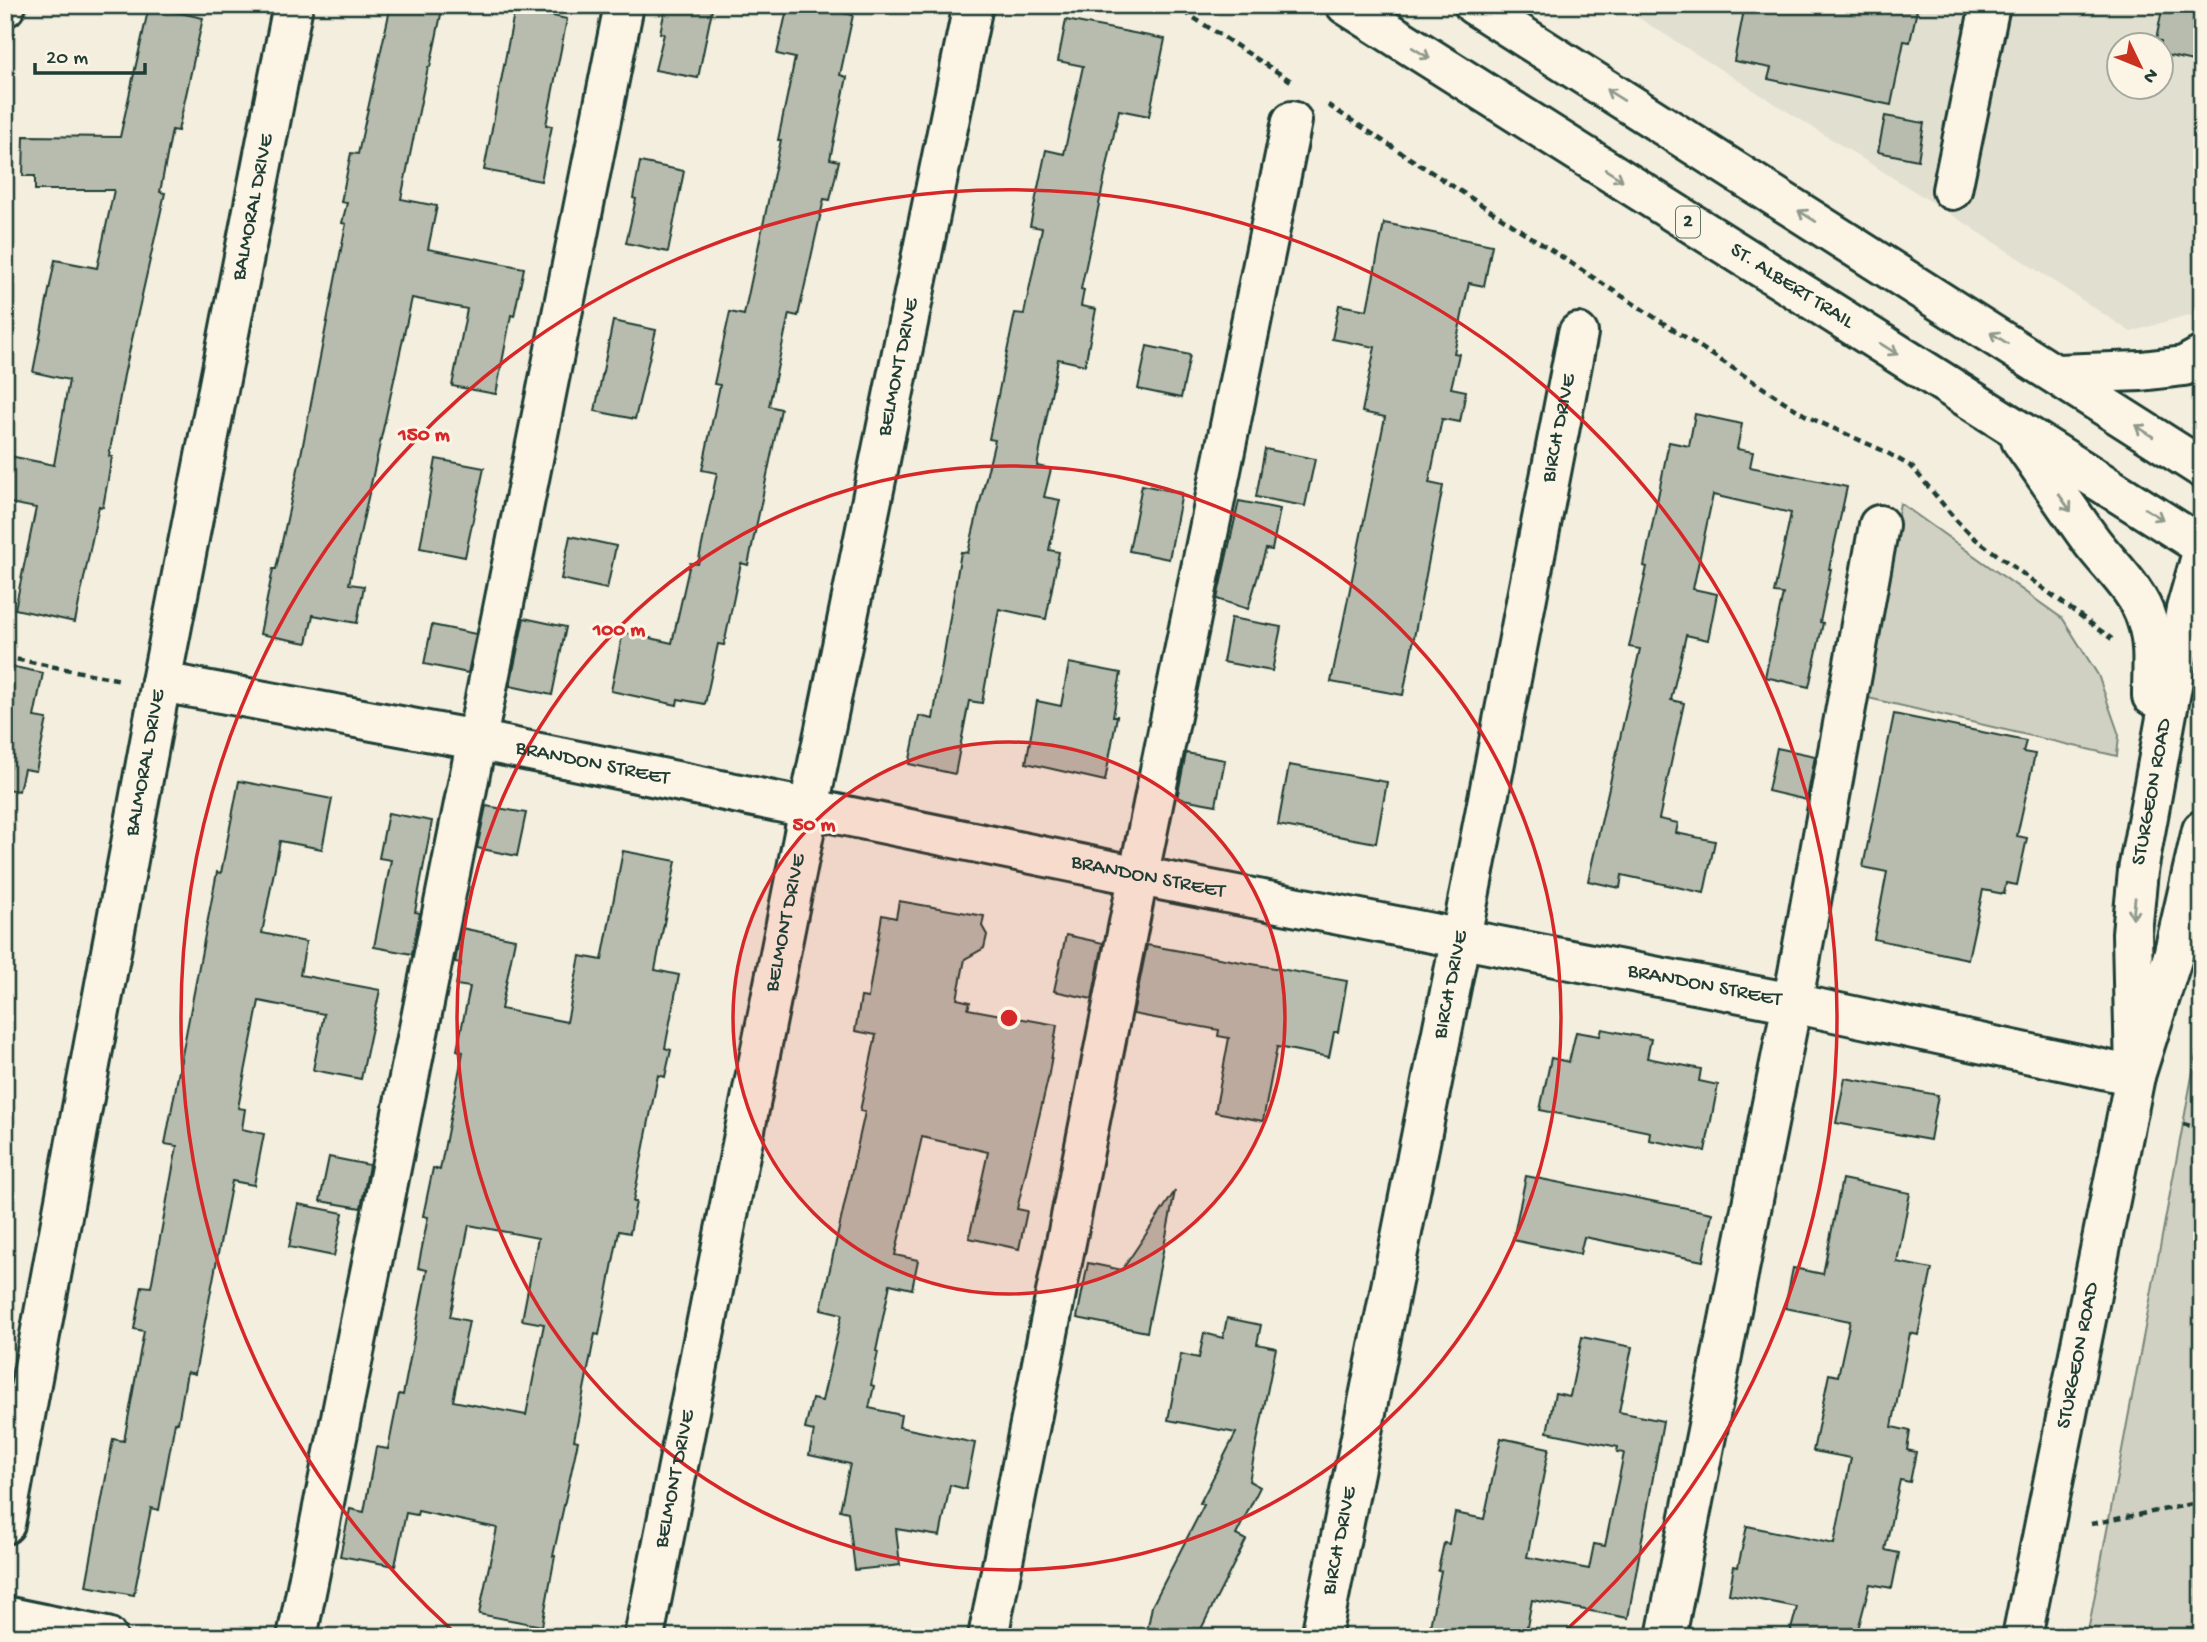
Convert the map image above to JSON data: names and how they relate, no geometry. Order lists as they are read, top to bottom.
{
  "streets": {
    "street": [
      "BALMORAL DRIVE",
      "2",
      "ST. ALBERT TRAIL",
      "BELMONT DRIVE",
      "BIRCH DRIVE",
      "BRANDON STREET",
      "STURGEON ROAD"
    ]
  },
  "crossings": [
    ["BALMORAL DRIVE", "BRANDON STREET"],
    ["BELMONT DRIVE", "BRANDON STREET"],
    ["BIRCH DRIVE", "BRANDON STREET"],
    ["BRANDON STREET", "STURGEON ROAD"]
  ],
  "scale_bar": "20 m",
  "north": "bottom right",
  "rings": ["150 m", "100 m", "50 m"]
}
